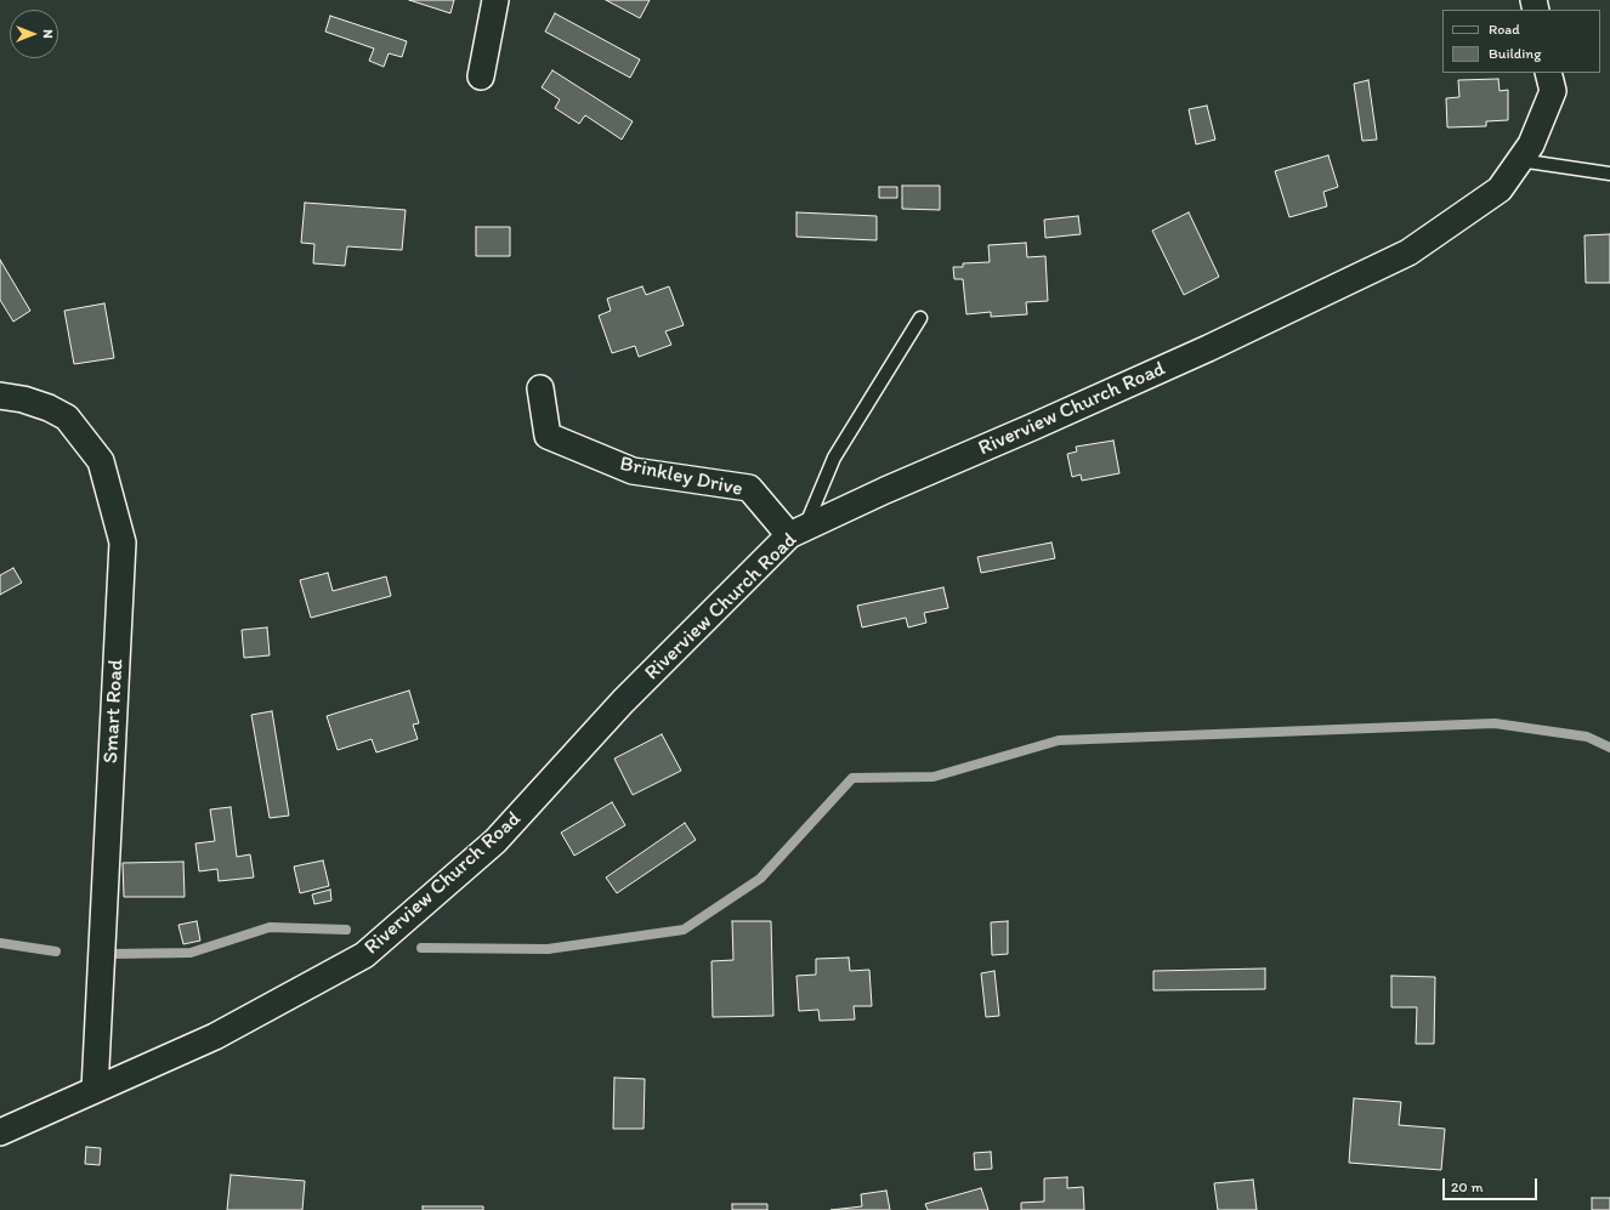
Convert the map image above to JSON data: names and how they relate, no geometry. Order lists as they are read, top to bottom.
{
  "streets": {
    "street": ["Riverview Church Road", "Brinkley Drive", "Smart Road"]
  },
  "crossings": [
    ["Riverview Church Road", "Brinkley Drive"],
    ["Riverview Church Road", "Smart Road"]
  ],
  "legend": ["Road", "Building"],
  "scale_bar": "20 m",
  "north": "right"
}
